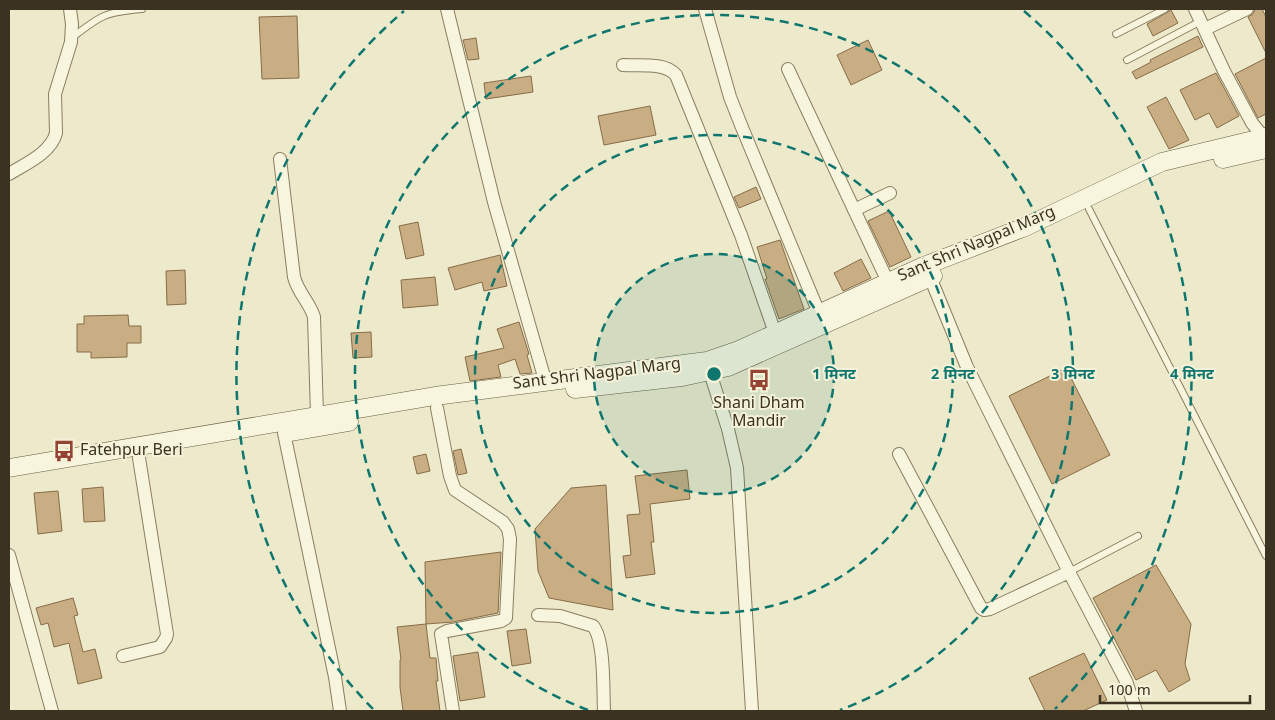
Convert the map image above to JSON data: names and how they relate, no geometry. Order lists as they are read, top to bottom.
{
  "streets": {
    "main road": ["Sant Shri Nagpal Marg"]
  },
  "places": {
    "bus stop": ["Shani Dham Mandir", "Fatehpur Beri"]
  },
  "scale_bar": "100 m",
  "rings": [
    "1 मिनट",
    "2 मिनट",
    "3 मिनट",
    "4 मिनट"
  ]
}
